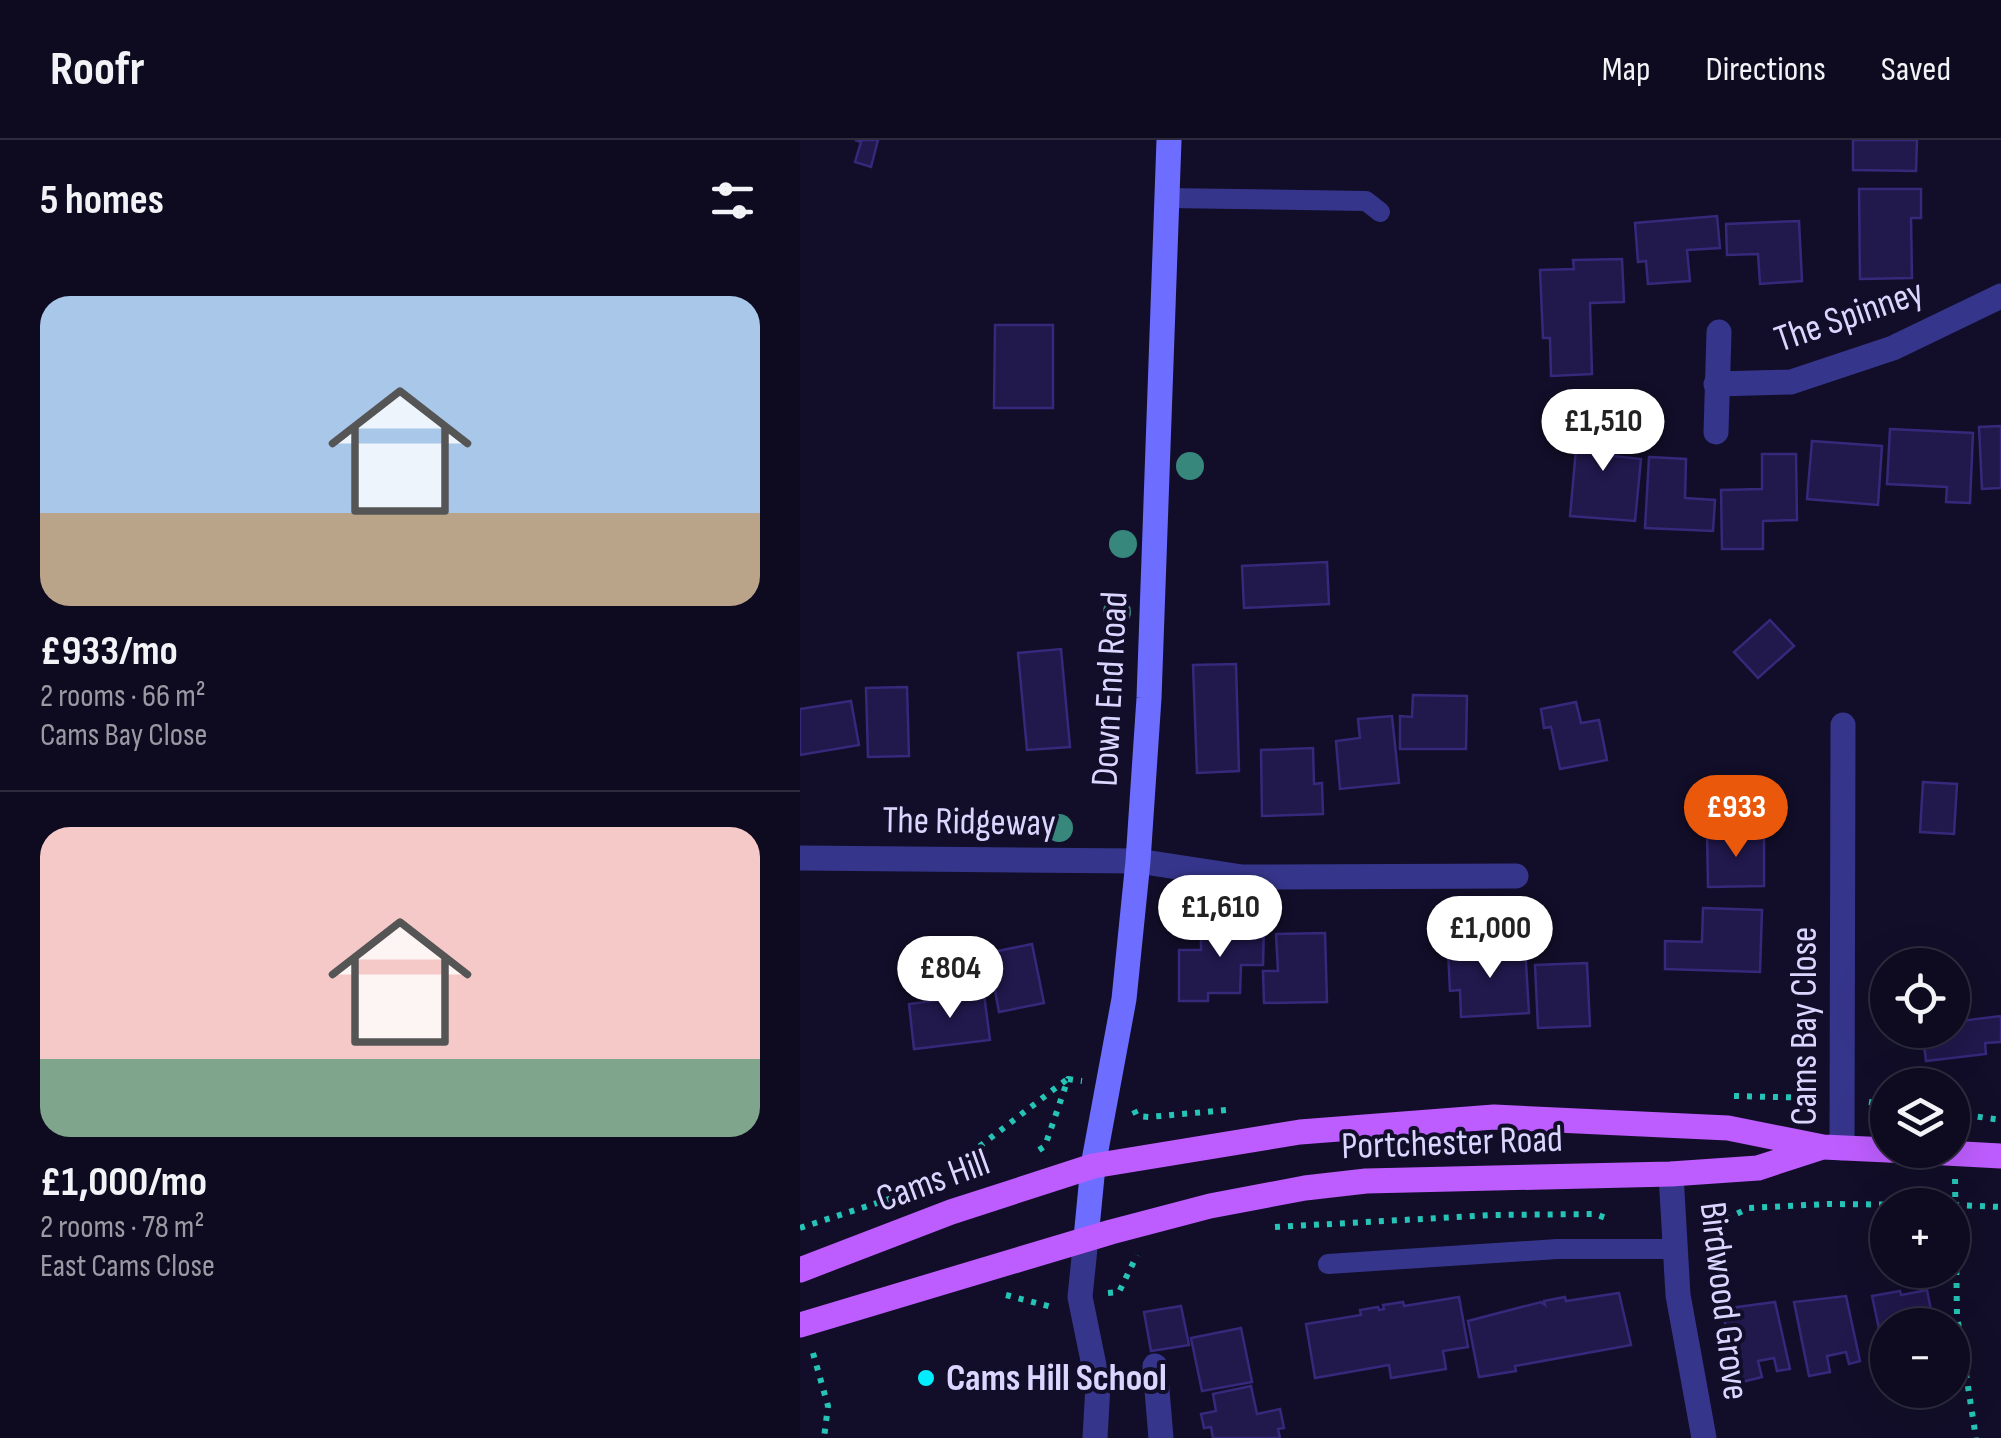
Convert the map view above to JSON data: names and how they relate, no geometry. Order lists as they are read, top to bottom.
{
  "streets": {
    "main road": ["Portchester Road", "Cams Hill"],
    "street": [
      "The Spinney",
      "Down End Road",
      "The Ridgeway",
      "Cams Bay Close",
      "Birdwood Grove"
    ]
  },
  "crossings": [
    ["Down End Road", "The Ridgeway"],
    ["Down End Road", "Portchester Road"],
    ["Down End Road", "Cams Hill"],
    ["Cams Bay Close", "Portchester Road"],
    ["Portchester Road", "Cams Hill"],
    ["Portchester Road", "Birdwood Grove"]
  ],
  "places": ["Cams Hill School"],
  "page": {
    "header": "Roofr",
    "nav": ["Map", "Directions", "Saved"],
    "heading": "5 homes",
    "list": [
      {
        "name": "£933/mo",
        "note": "2 rooms · 66 m² · Cams Bay Close"
      },
      {
        "name": "£1,000/mo",
        "note": "2 rooms · 78 m² · East Cams Close"
      }
    ],
    "price": [
      "£1,510",
      "£933",
      "£1,610",
      "£1,000",
      "£804"
    ],
    "map_buttons": ["+", "−"]
  }
}
